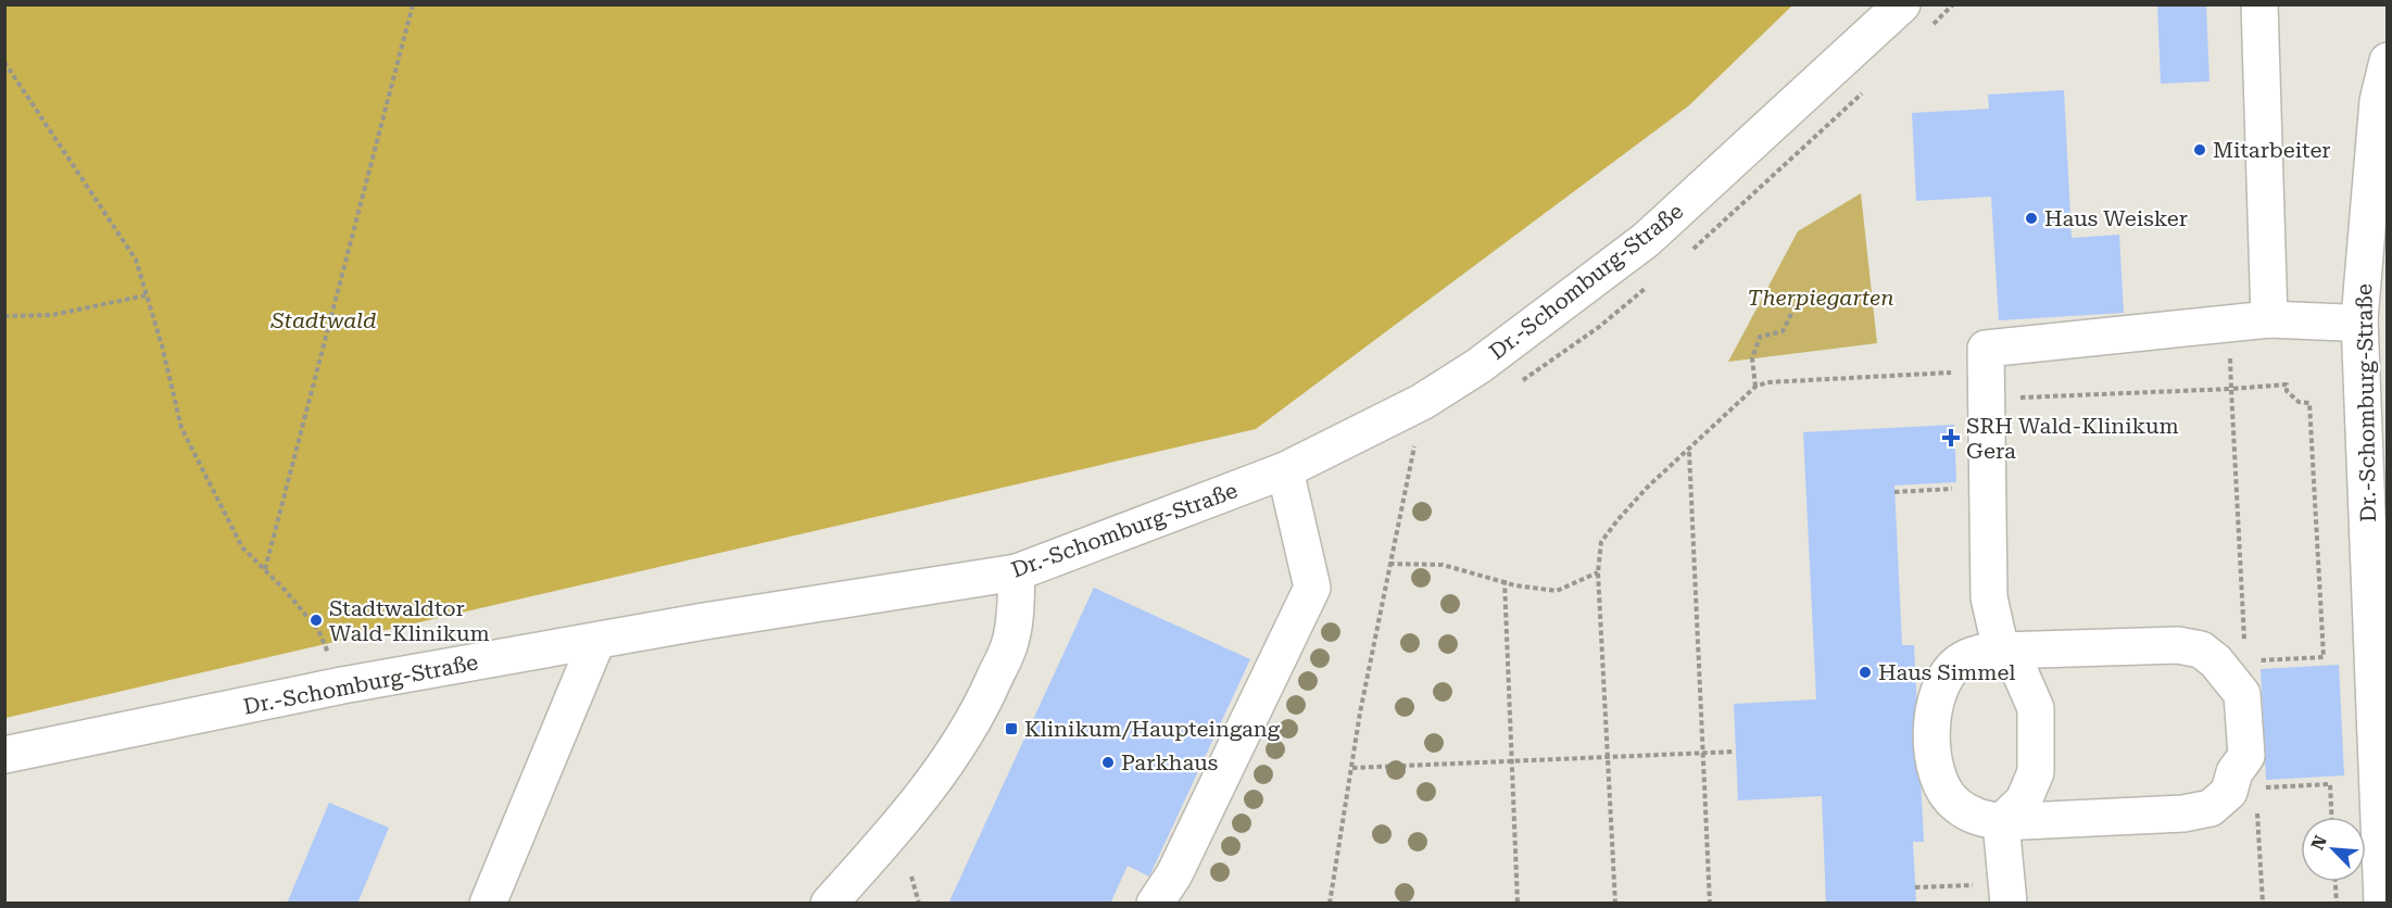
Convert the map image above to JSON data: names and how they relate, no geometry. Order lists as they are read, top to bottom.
{
  "streets": {
    "street": ["Dr.-Schomburg-Straße"]
  },
  "parks": ["Therpiegarten", "Stadtwald"],
  "places": {
    "other": [
      "Mitarbeiter",
      "Haus Weisker",
      "Stadtwaldtor Wald-Klinikum",
      "Haus Simmel",
      "Parkhaus"
    ],
    "health": ["SRH Wald-Klinikum Gera"],
    "transit": ["Klinikum/Haupteingang"]
  },
  "north": "top left"
}
